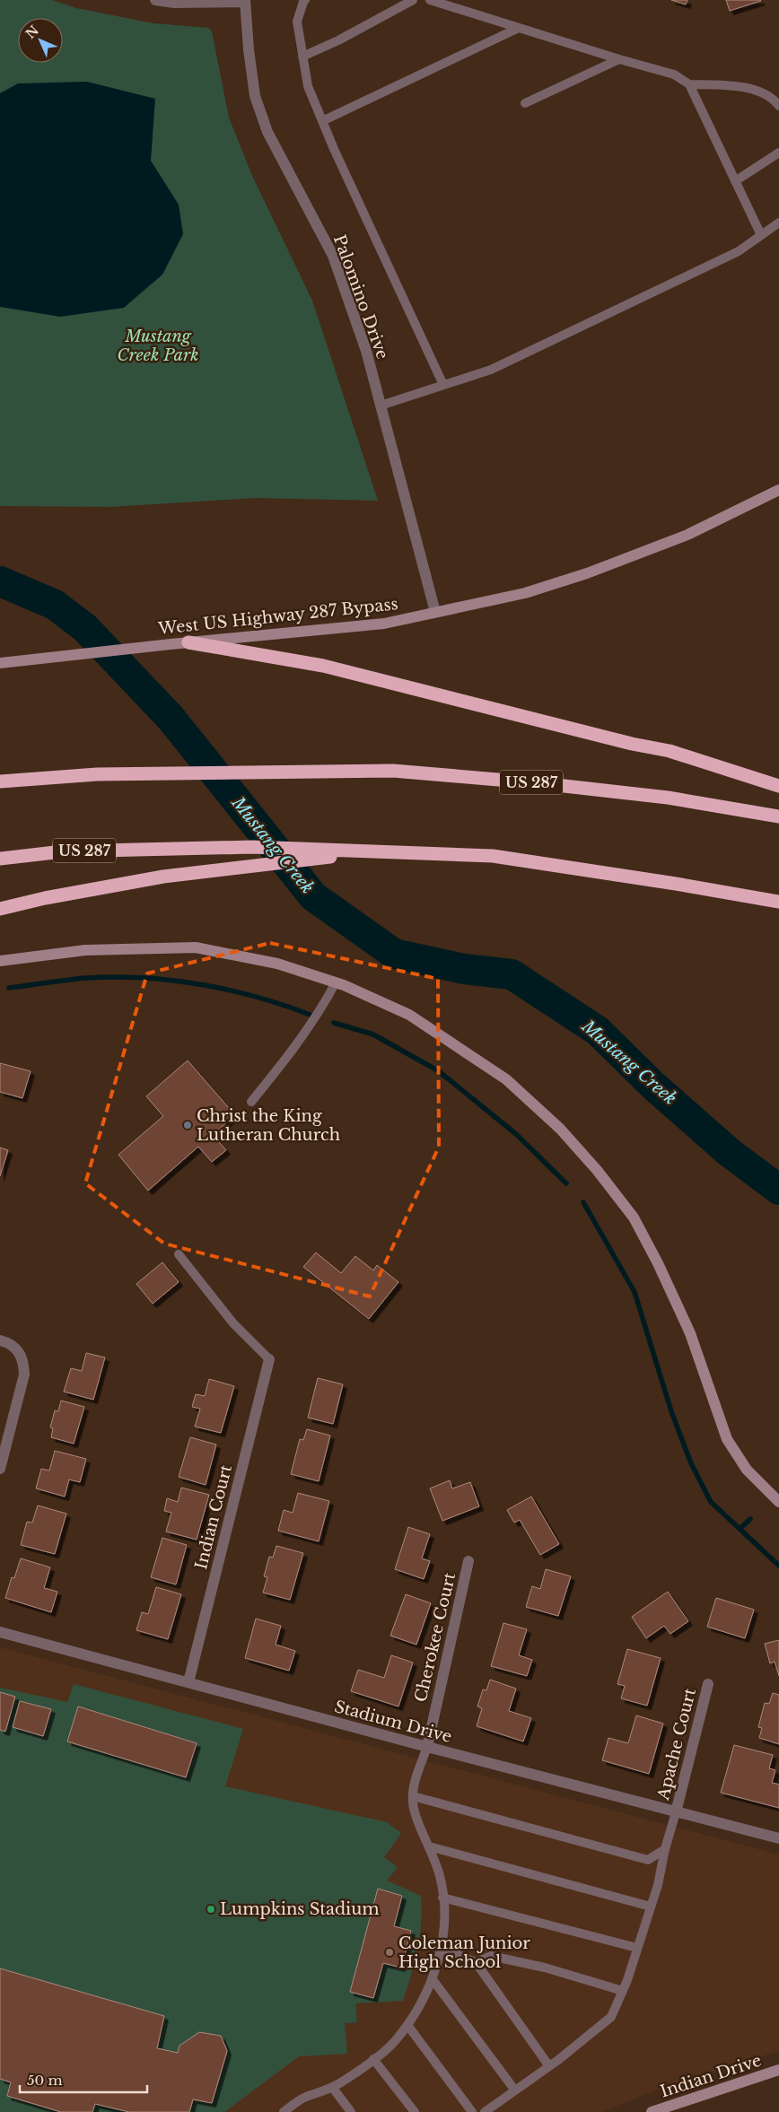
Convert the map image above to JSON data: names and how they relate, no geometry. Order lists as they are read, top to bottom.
{
  "streets": {
    "highway": ["US 287"],
    "main road": ["West US Highway 287 Bypass", "Indian Drive"],
    "street": [
      "Palomino Drive",
      "Indian Court",
      "Cherokee Court",
      "Stadium Drive",
      "Apache Court"
    ]
  },
  "crossings": [
    ["Palomino Drive", "West US Highway 287 Bypass"],
    ["Indian Court", "Stadium Drive"],
    ["Cherokee Court", "Stadium Drive"],
    ["Stadium Drive", "Apache Court"]
  ],
  "water": ["Mustang Creek"],
  "parks": ["Mustang Creek Park"],
  "places": ["Christ the King Lutheran Church", "Lumpkins Stadium", "Coleman Junior High School"],
  "scale_bar": "50 m",
  "north": "top left"
}
